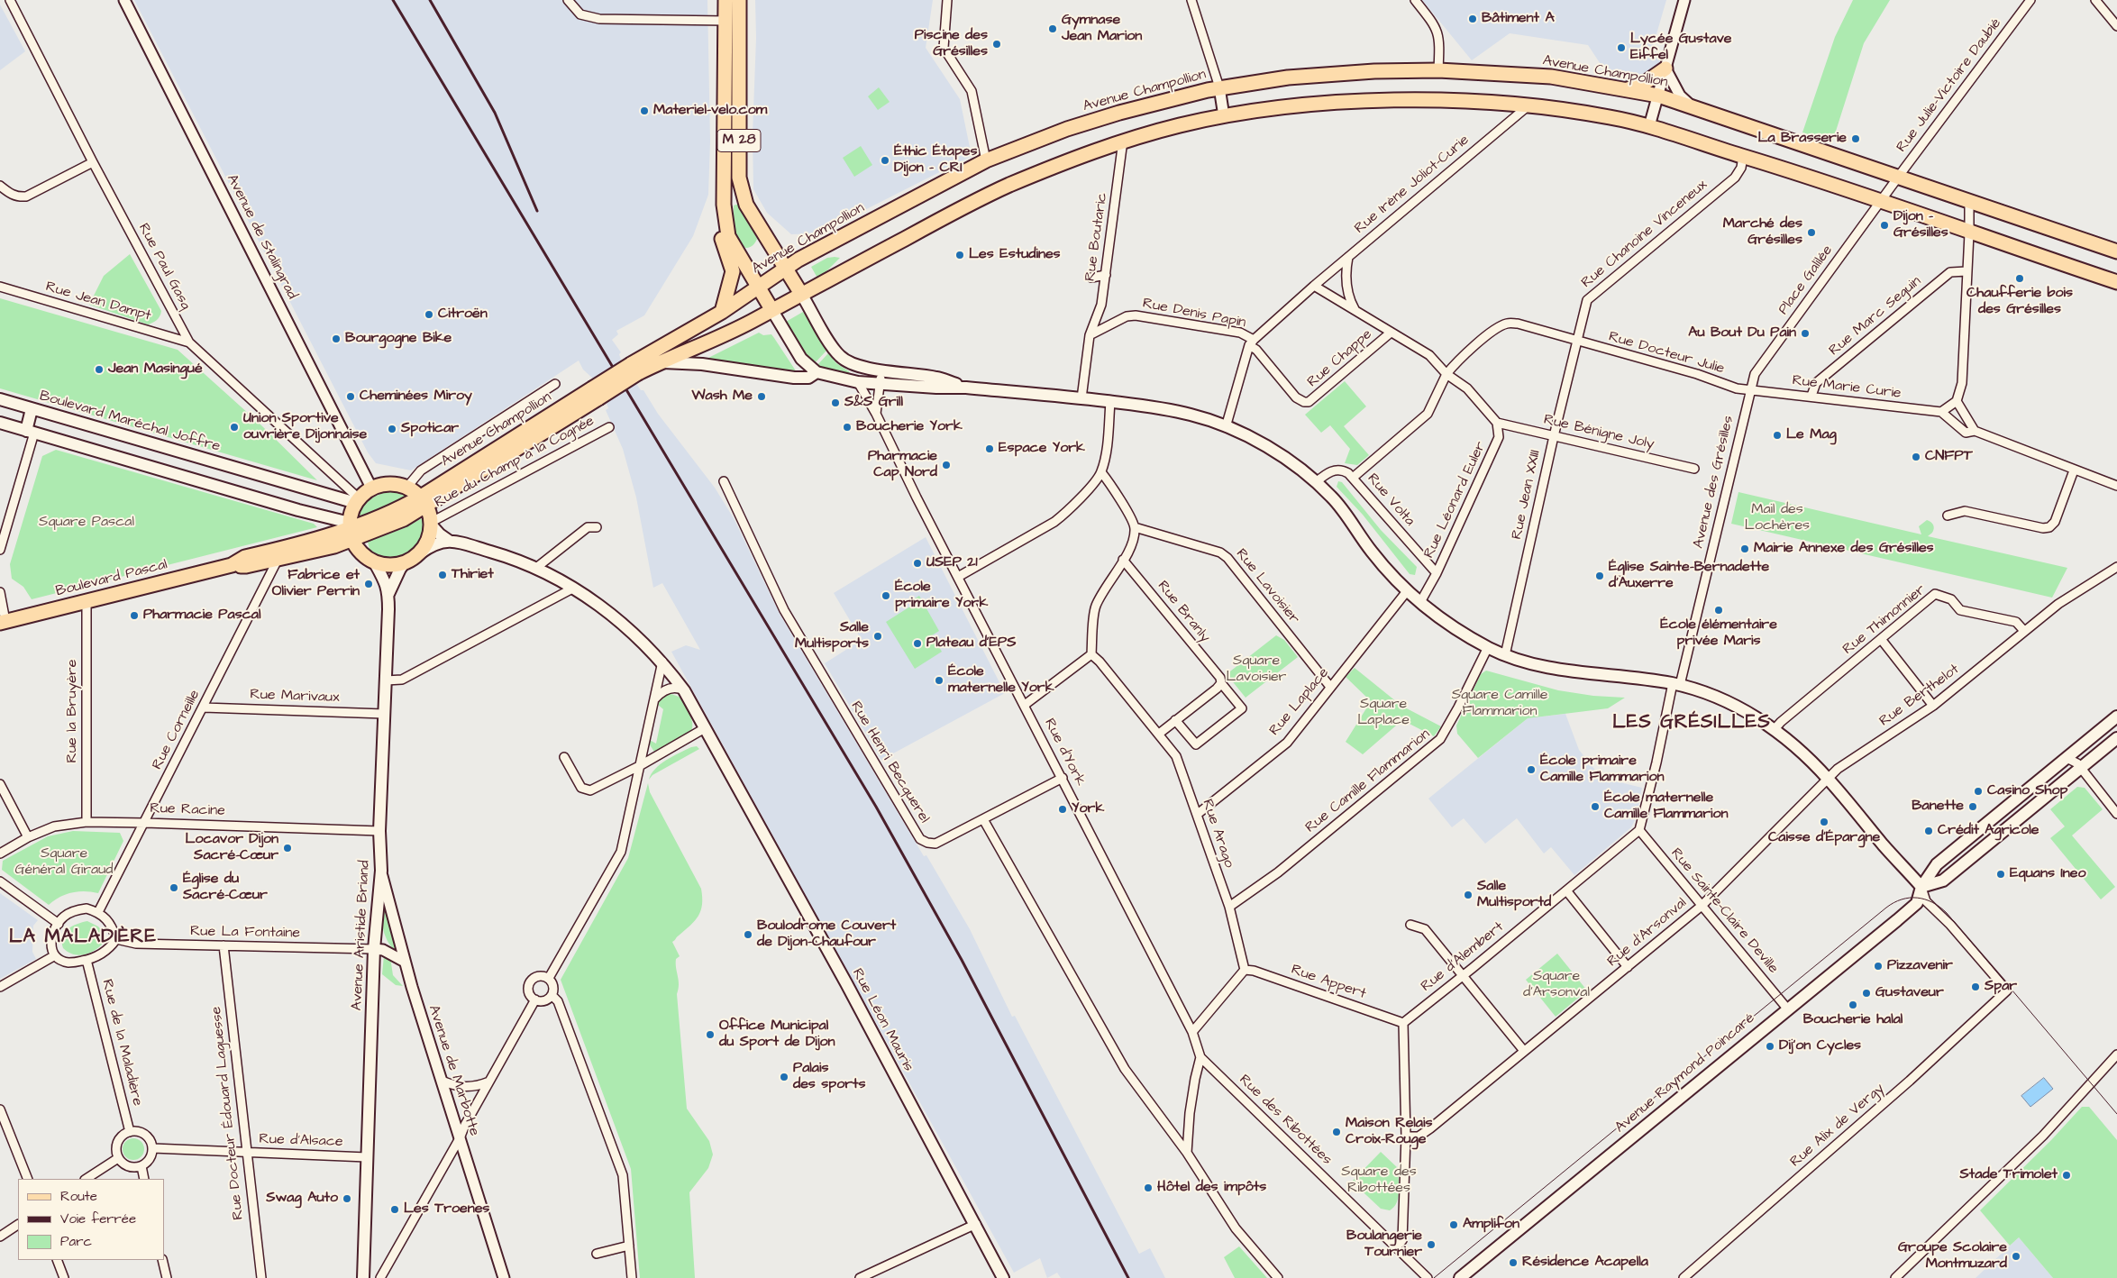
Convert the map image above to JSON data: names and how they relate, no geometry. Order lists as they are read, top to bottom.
{
  "streets": {
    "main road": [
      "Avenue Champollion",
      "M 28",
      "Boulevard Maréchal Joffre",
      "Boulevard Pascal",
      "Avenue Aristide Briand",
      "Rue Léon Mauris",
      "Avenue Raymond Poincaré"
    ],
    "street": [
      "Rue Julie-Victoire Daubié",
      "Rue Irène Joliot-Curie",
      "Rue Chanoine Vinceneux",
      "Avenue de Stalingrad",
      "Rue Boutaric",
      "Rue Paul Gasq",
      "Place Galilée",
      "Rue Jean Dampt",
      "Rue Denis Papin",
      "Rue Marc Seguin",
      "Rue Docteur Julie",
      "Rue Chappe",
      "Rue Marie Curie",
      "Rue Bénigne Joly",
      "Rue du Champ à la Cognée",
      "Avenue des Grésilles",
      "Rue Jean XXIII",
      "Rue Volta",
      "Rue Léonard Euler",
      "Rue Lavoisier",
      "Rue Branly",
      "Rue Thimonnier",
      "Rue Berthelot",
      "Rue Marivaux",
      "Rue Laplace",
      "Rue la Bruyère",
      "Rue Corneille",
      "Rue d'York",
      "Rue Henri Becquerel",
      "Rue Camille Flammarion",
      "Rue Racine",
      "Rue Arago",
      "Rue Sainte-Claire Deville",
      "Rue La Fontaine",
      "Rue d'Arsonval",
      "Rue d'Alembert",
      "Rue Appert",
      "Rue de la Maladière",
      "Avenue de Marbotte",
      "Rue Docteur Édouard Laguesse",
      "Rue des Ribottées",
      "Rue Alix de Vergy",
      "Rue d'Alsace"
    ]
  },
  "crossings": [
    ["Avenue Champollion", "Rue Julie-Victoire Daubié"],
    ["Avenue Champollion", "M 28"],
    ["Avenue Champollion", "Rue Irène Joliot-Curie"],
    ["Avenue Champollion", "Rue Chanoine Vinceneux"],
    ["Avenue Champollion", "Rue Boutaric"],
    ["Avenue Champollion", "Place Galilée"],
    ["Avenue Champollion", "Boulevard Pascal"],
    ["Rue Julie-Victoire Daubié", "Place Galilée"],
    ["Rue Irène Joliot-Curie", "Rue Denis Papin"],
    ["Rue Irène Joliot-Curie", "Rue Chappe"],
    ["Rue Chanoine Vinceneux", "Rue Docteur Julie"],
    ["Rue Chanoine Vinceneux", "Rue Jean XXIII"],
    ["Rue Boutaric", "Rue Denis Papin"],
    ["Rue Paul Gasq", "Rue Jean Dampt"],
    ["Rue Paul Gasq", "Boulevard Maréchal Joffre"],
    ["Place Galilée", "Rue Docteur Julie"],
    ["Place Galilée", "Rue Marie Curie"],
    ["Place Galilée", "Avenue des Grésilles"],
    ["Rue Denis Papin", "Rue Chappe"],
    ["Rue Marc Seguin", "Rue Marie Curie"],
    ["Rue Docteur Julie", "Rue Marie Curie"],
    ["Rue Docteur Julie", "Avenue des Grésilles"],
    ["Rue Docteur Julie", "Rue Jean XXIII"],
    ["Rue Marie Curie", "Avenue des Grésilles"],
    ["Rue Bénigne Joly", "Rue Jean XXIII"],
    ["Rue Bénigne Joly", "Rue Léonard Euler"],
    ["Rue Volta", "Rue Léonard Euler"],
    ["Boulevard Pascal", "Rue la Bruyère"],
    ["Boulevard Pascal", "Rue Corneille"],
    ["Rue Lavoisier", "Rue Laplace"],
    ["Rue Thimonnier", "Rue Berthelot"],
    ["Rue Berthelot", "Rue d'Arsonval"],
    ["Rue Marivaux", "Rue Corneille"],
    ["Rue Marivaux", "Avenue Aristide Briand"],
    ["Rue Laplace", "Rue Arago"],
    ["Rue la Bruyère", "Rue Racine"],
    ["Rue Corneille", "Rue Racine"],
    ["Rue Corneille", "Rue La Fontaine"],
    ["Rue Corneille", "Rue de la Maladière"],
    ["Rue d'York", "Rue Henri Becquerel"],
    ["Rue d'York", "Rue des Ribottées"],
    ["Rue Camille Flammarion", "Rue Arago"],
    ["Rue Racine", "Avenue Aristide Briand"],
    ["Rue Arago", "Rue Appert"],
    ["Rue Sainte-Claire Deville", "Rue d'Arsonval"],
    ["Rue Sainte-Claire Deville", "Rue d'Alembert"],
    ["Rue Sainte-Claire Deville", "Avenue Raymond Poincaré"],
    ["Rue La Fontaine", "Avenue Aristide Briand"],
    ["Rue La Fontaine", "Rue de la Maladière"],
    ["Rue La Fontaine", "Rue Docteur Édouard Laguesse"],
    ["Avenue Aristide Briand", "Avenue de Marbotte"],
    ["Avenue Aristide Briand", "Rue d'Alsace"],
    ["Rue d'Alembert", "Rue Appert"],
    ["Rue de la Maladière", "Rue d'Alsace"],
    ["Avenue Raymond Poincaré", "Rue Alix de Vergy"],
    ["Rue Docteur Édouard Laguesse", "Rue d'Alsace"]
  ],
  "districts": ["LES GRÉSILLES", "LA MALADIÈRE"],
  "parks": [
    "Mail des Lochères",
    "Square Pascal",
    "Square Lavoisier",
    "Square Camille Flammarion",
    "Square Laplace",
    "Square Général Giraud",
    "Square d'Arsonval",
    "Square des Ribottées"
  ],
  "places": [
    "Bâtiment A",
    "Gymnase Jean Marion",
    "Piscine des Grésilles",
    "Lycée Gustave Eiffel",
    "Materiel-velo.com",
    "La Brasserie",
    "Éthic Étapes Dijon - CRI",
    "Dijon - Grésilles",
    "Marché des Grésilles",
    "Les Estudines",
    "Chaufferie bois des Grésilles",
    "Citroën",
    "Au Bout Du Pain",
    "Bourgogne Bike",
    "Jean Masingué",
    "Cheminées Miroy",
    "Wash Me",
    "S&S Grill",
    "Union Sportive ouvrière Dijonnaise",
    "Boucherie York",
    "Spoticar",
    "Le Mag",
    "Espace York",
    "CNFPT",
    "Pharmacie Cap Nord",
    "Mairie Annexe des Grésilles",
    "USEP 21",
    "Thiriet",
    "Église Sainte-Bernadette d'Auxerre",
    "Fabrice et Olivier Perrin",
    "École primaire York",
    "École élémentaire privée Maris",
    "Pharmacie Pascal",
    "Salle Multisports",
    "Plateau d'EPS",
    "École maternelle York",
    "École primaire Camille Flammarion",
    "Casino Shop",
    "École maternelle Camille Flammarion",
    "Banette",
    "York",
    "Caisse d'Épargne",
    "Crédit Agricole",
    "Locavor Dijon Sacré-Cœur",
    "Equans Ineo",
    "Église du Sacré-Cœur",
    "Salle Multisportd",
    "Boulodrome Couvert de Dijon-Chaufour",
    "Pizzavenir",
    "Spar",
    "Gustaveur",
    "Boucherie halal",
    "Office Municipal du Sport de Dijon",
    "Dij'on Cycles",
    "Palais des sports",
    "Maison Relais Croix-Rouge",
    "Stade Trimolet",
    "Hôtel des impôts",
    "Swag Auto",
    "Les Troenes",
    "Amplifon",
    "Boulangerie Tournier",
    "Groupe Scolaire Montmuzard",
    "Résidence Acapella"
  ],
  "legend": ["Route", "Voie ferrée", "Parc"]
}
